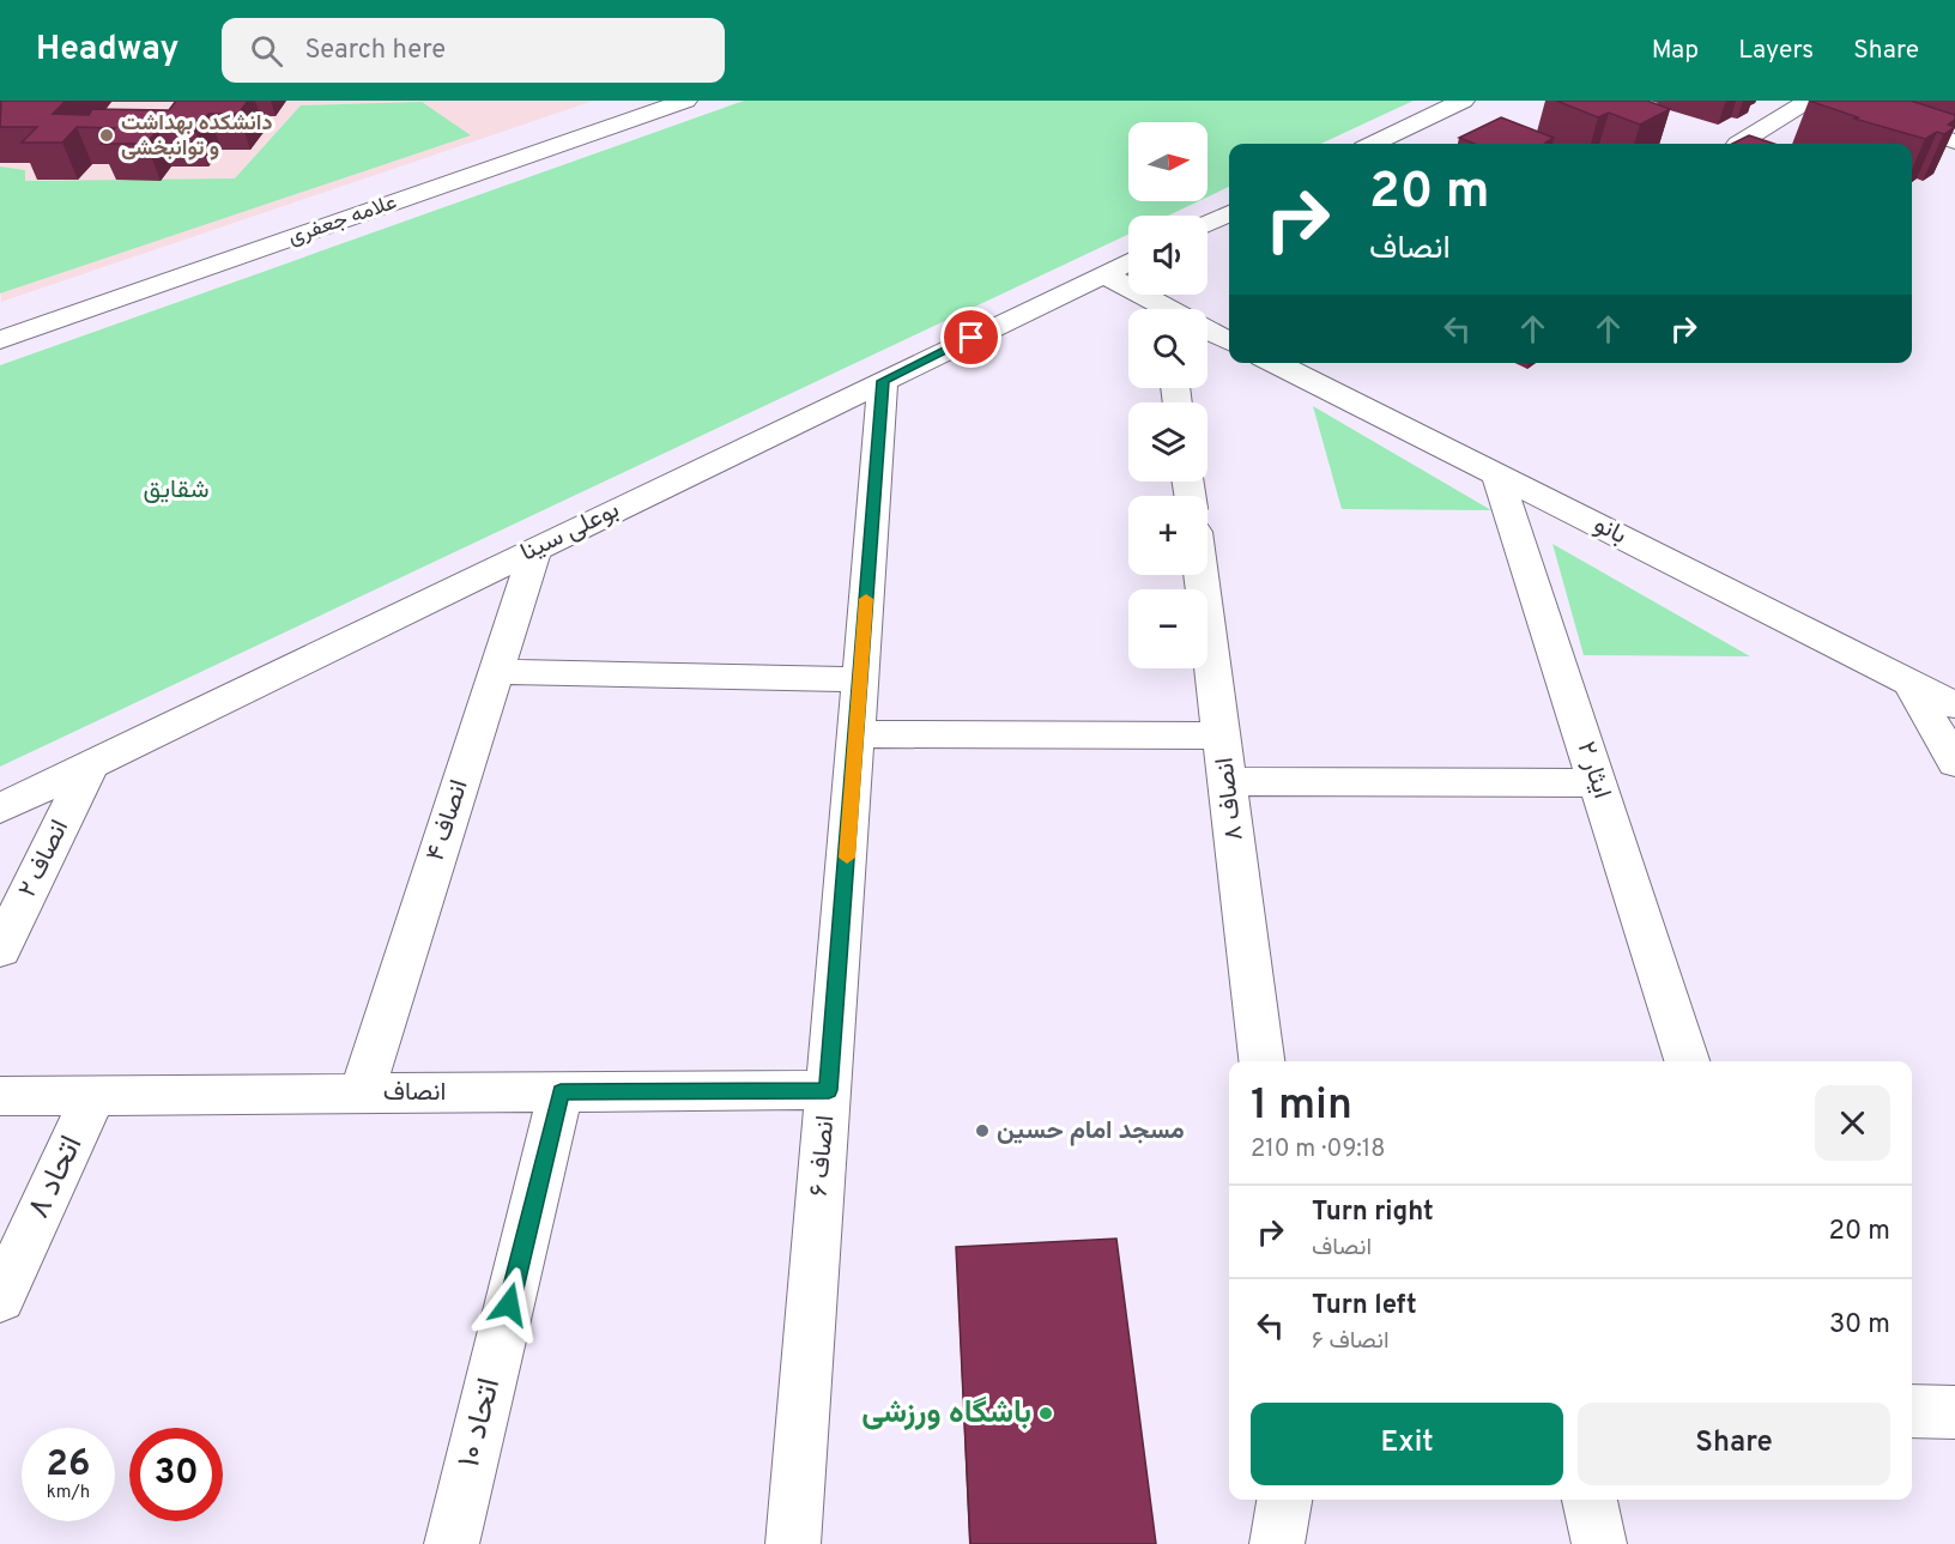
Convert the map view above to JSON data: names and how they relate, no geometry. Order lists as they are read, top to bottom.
{
  "streets": {
    "street": [
      "علامه جعفری",
      "بانو",
      "بوعلی سینا",
      "ایثار ۲",
      "انصاف ۸",
      "انصاف ۴",
      "انصاف ۲",
      "انصاف",
      "انصاف ۶",
      "اتحاد ۸",
      "اتحاد ۱۰"
    ]
  },
  "crossings": [
    ["بانو", "ایثار ۲"],
    ["بوعلی سینا", "انصاف ۴"],
    ["بوعلی سینا", "انصاف ۲"],
    ["بوعلی سینا", "انصاف ۶"],
    ["انصاف ۴", "انصاف"],
    ["انصاف", "انصاف ۶"],
    ["انصاف", "اتحاد ۸"],
    ["انصاف", "اتحاد ۱۰"]
  ],
  "parks": ["شقایق"],
  "places": ["دانشکده بهداشت و توانبخشی", "مسجد امام حسین", "باشگاه ورزشی"],
  "north": "right",
  "page": {
    "header": "Headway",
    "search": "Search here",
    "nav": ["Map", "Layers", "Share"],
    "map_buttons": ["+", "−"],
    "turn": ["20 m", "انصاف"],
    "heading": ["1 min", "210 m · 09:18"],
    "list": [
      {
        "name": "Turn right",
        "note": "انصاف",
        "value": "20 m"
      },
      {
        "name": "Turn left",
        "note": "انصاف ۶",
        "value": "30 m"
      }
    ],
    "buttons": ["Exit", "Share"],
    "speed": "26 km/h",
    "limit": "30"
  }
}
